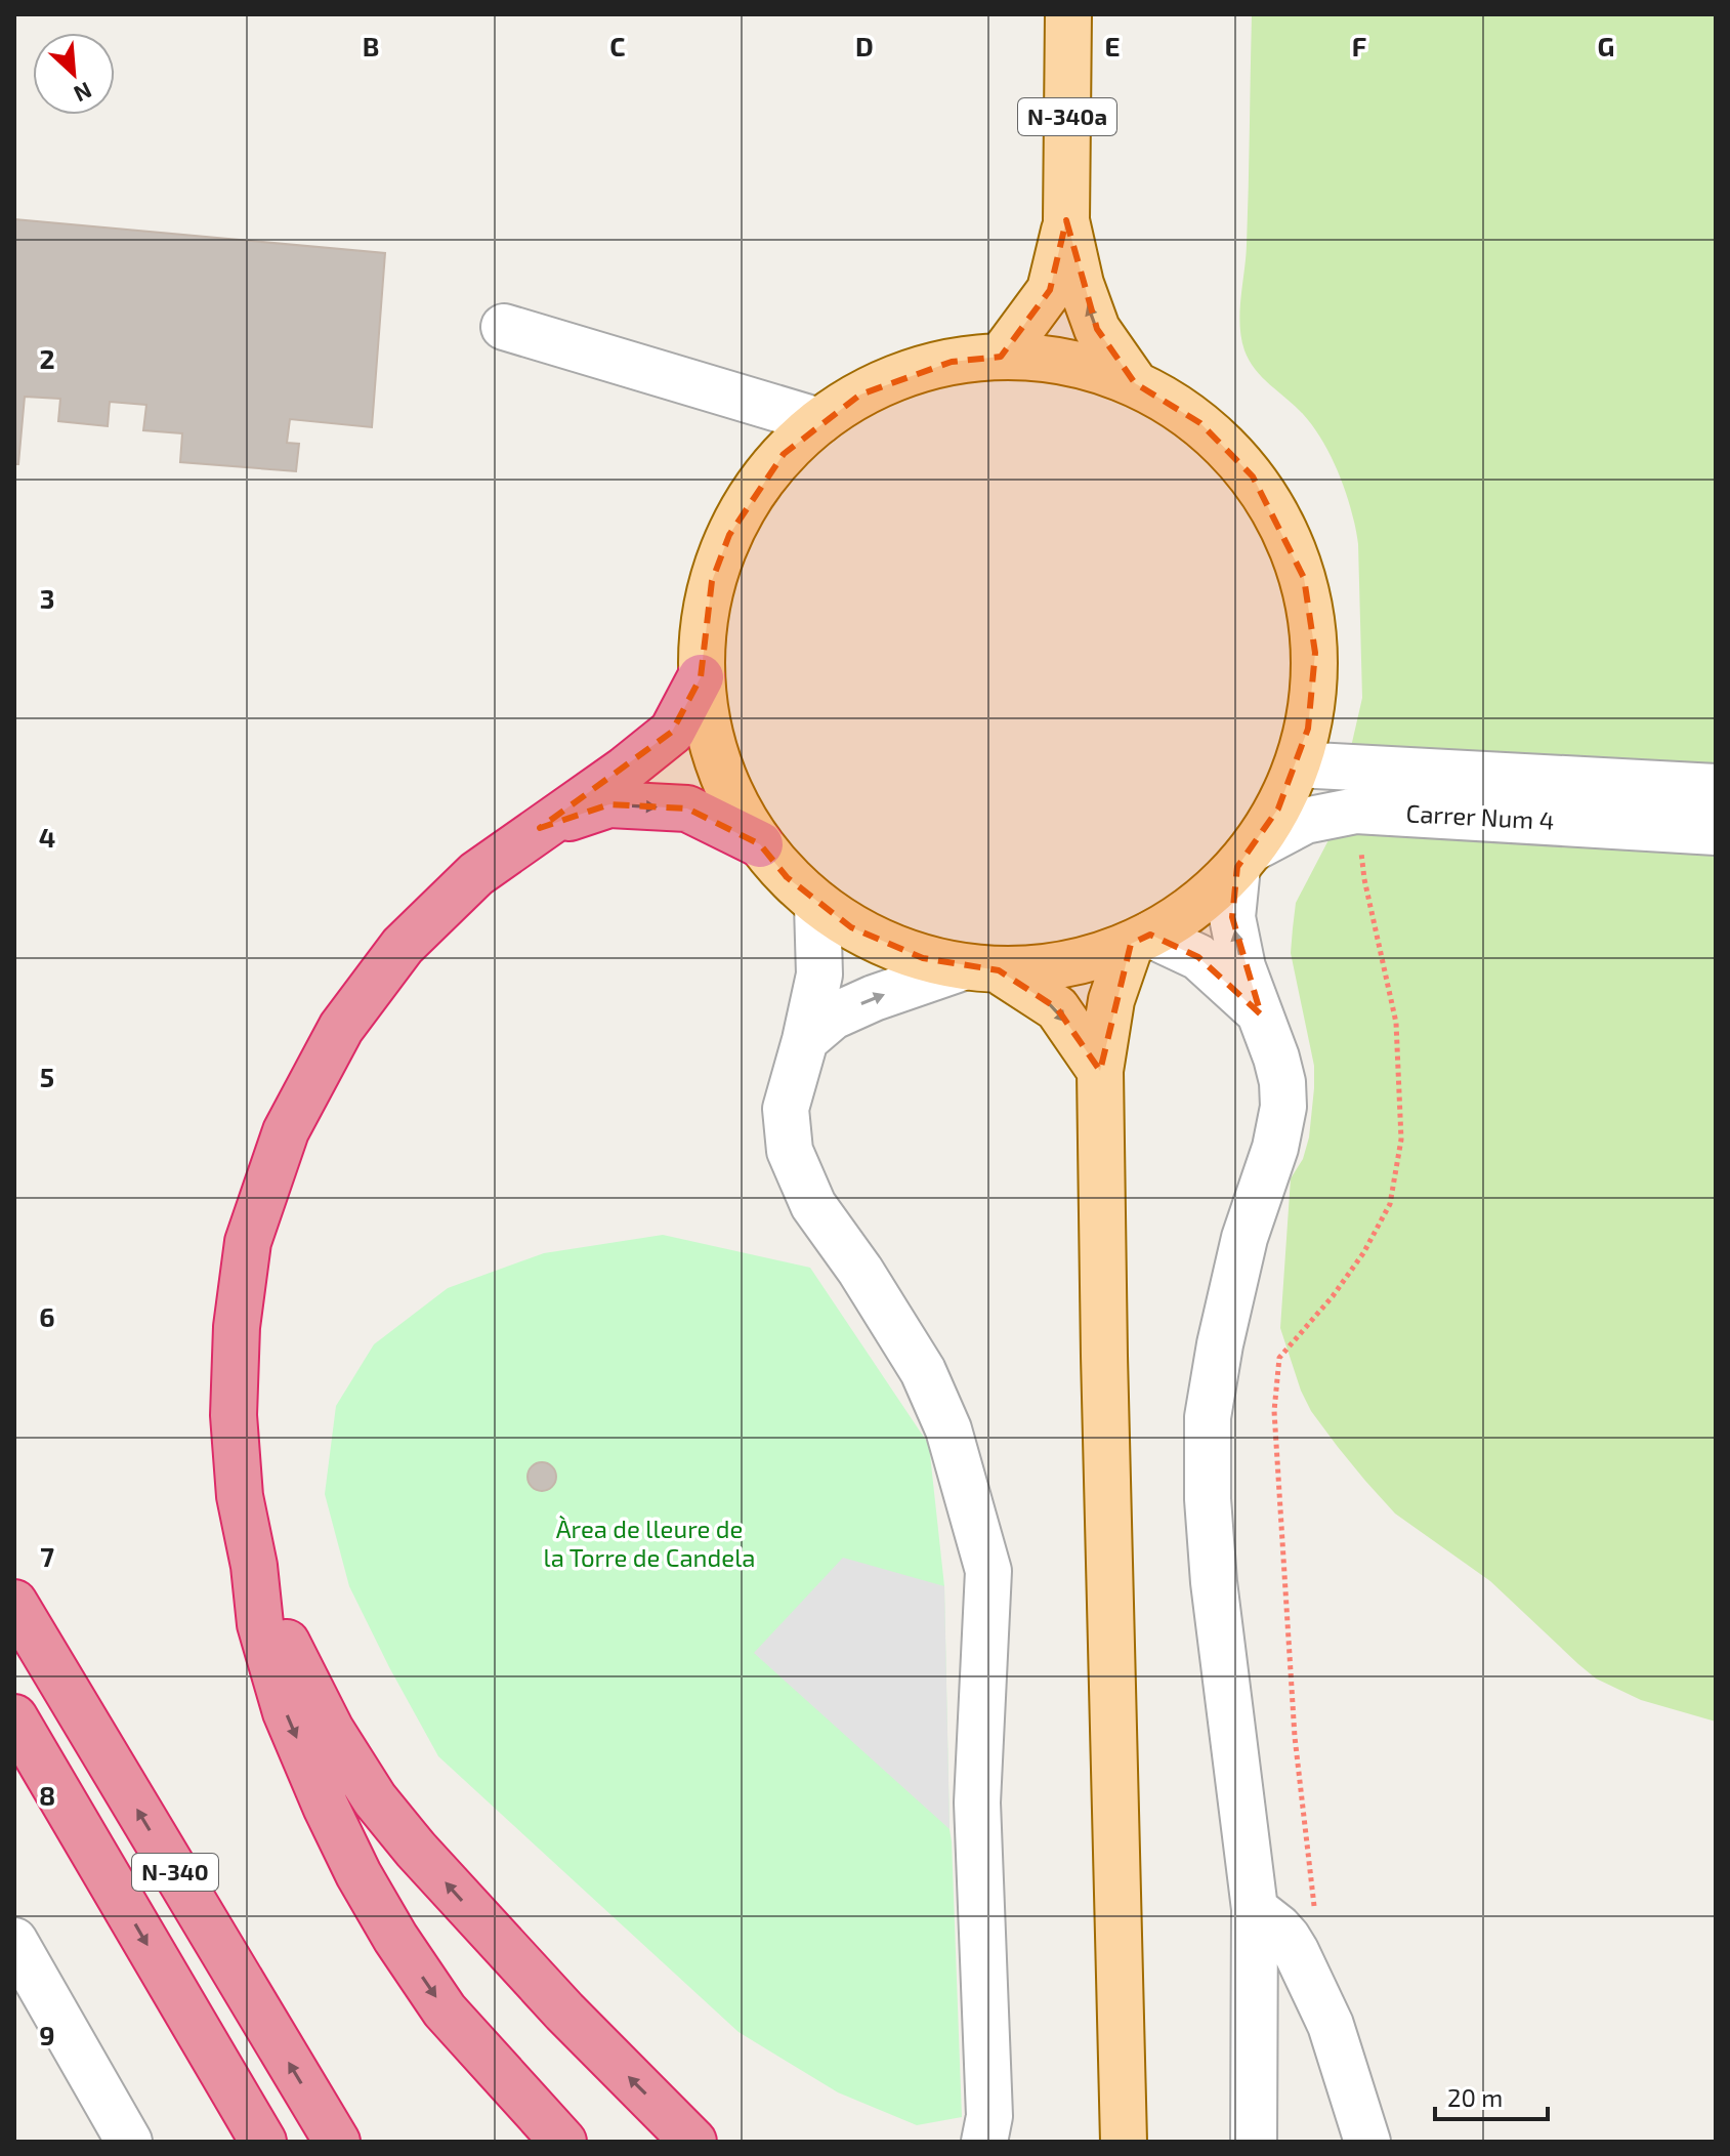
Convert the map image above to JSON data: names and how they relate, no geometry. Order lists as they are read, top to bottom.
{
  "streets": {
    "highway": ["N-340"],
    "main road": ["N-340a"],
    "street": ["Carrer Num 4"]
  },
  "parks": ["Àrea de lleure de la Torre de Candela"],
  "scale_bar": "20 m",
  "north": "bottom right",
  "grid": {
    "columns": [
      "B",
      "C",
      "D",
      "E",
      "F",
      "G"
    ],
    "rows": [
      "2",
      "3",
      "4",
      "5",
      "6",
      "7",
      "8",
      "9"
    ]
  }
}
